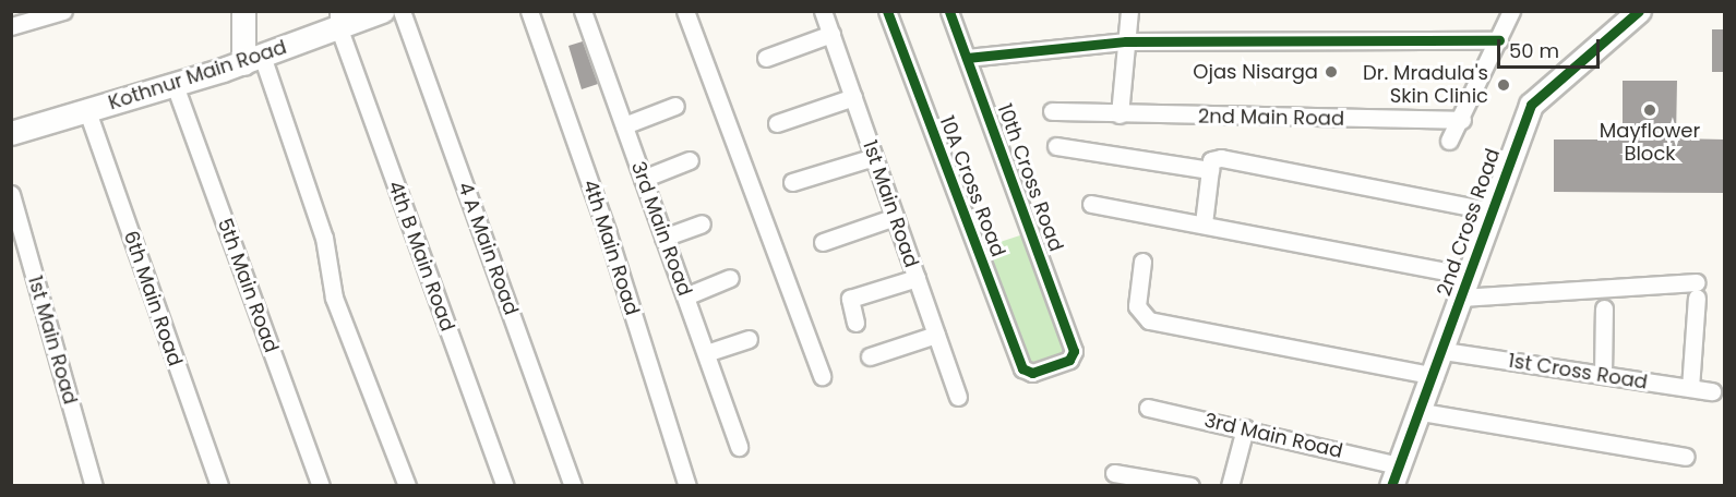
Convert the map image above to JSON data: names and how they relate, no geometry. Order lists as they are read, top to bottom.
{
  "streets": {
    "street": [
      "Kothnur Main Road",
      "2nd Main Road",
      "10th Cross Road",
      "10A Cross Road",
      "1st Main Road",
      "2nd Cross Road",
      "3rd Main Road",
      "4th Main Road",
      "4 A Main Road",
      "4th B Main Road",
      "5th Main Road",
      "6th Main Road",
      "1st Cross Road"
    ]
  },
  "crossings": [
    ["Kothnur Main Road", "4th B Main Road"],
    ["Kothnur Main Road", "5th Main Road"],
    ["Kothnur Main Road", "6th Main Road"],
    ["10th Cross Road", "10A Cross Road"],
    ["2nd Cross Road", "3rd Main Road"],
    ["2nd Cross Road", "1st Cross Road"]
  ],
  "places": ["Ojas Nisarga", "Dr. Mradula's Skin Clinic", "Mayflower Block"],
  "scale_bar": "50 m"
}
